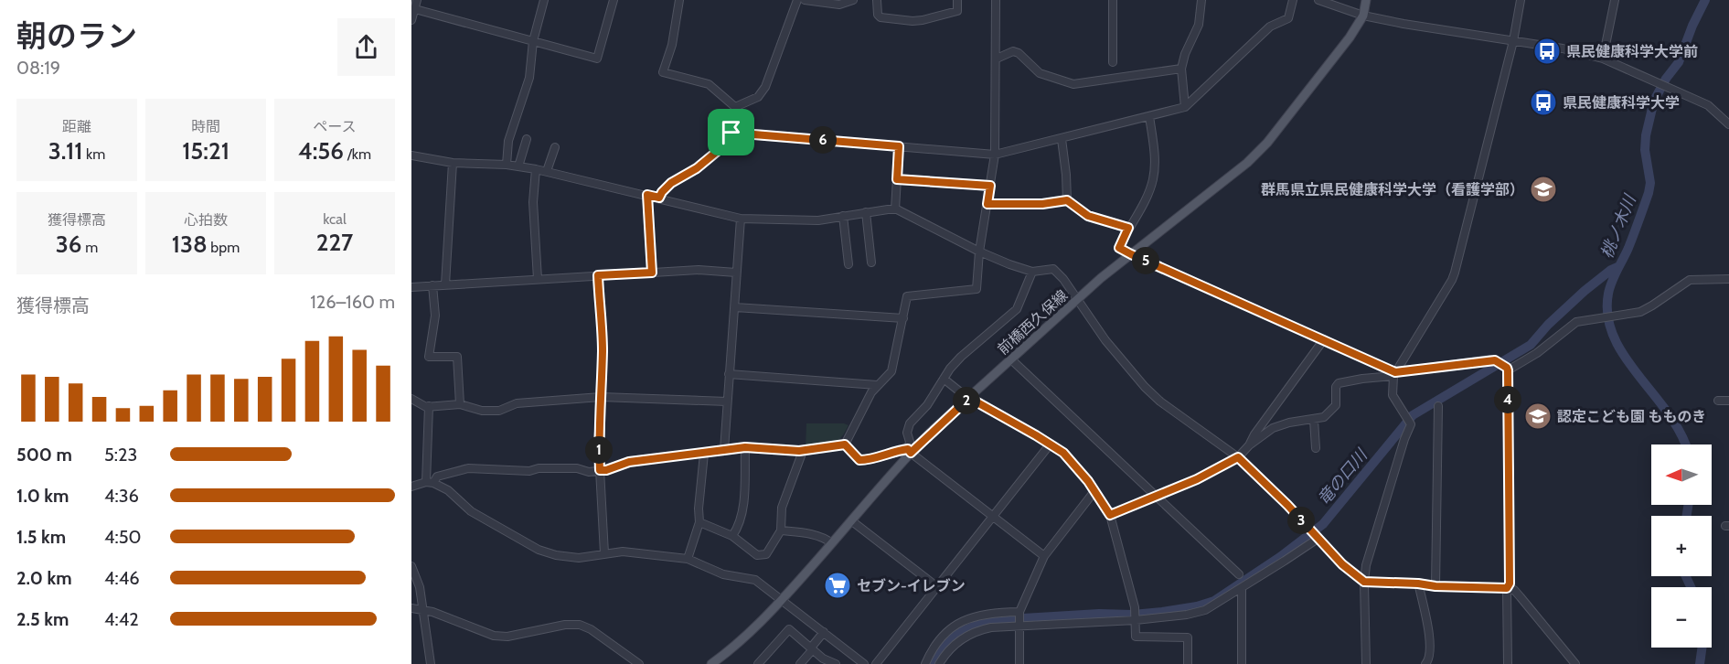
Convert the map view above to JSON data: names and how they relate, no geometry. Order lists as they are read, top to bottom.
{
  "streets": {
    "main road": ["前橋西久保線"]
  },
  "water": ["桃ノ木川", "竜の口川"],
  "places": {
    "bus stop": ["県民健康科学大学前", "県民健康科学大学"],
    "school or university": ["群馬県立県民健康科学大学（看護学部）", "認定こども園 もものき"],
    "supermarket": ["セブン-イレブン"]
  },
  "north": "left",
  "page": {
    "heading": ["朝のラン", "08:19"],
    "stats": [
      ["距離", "3.11 km"],
      ["時間", "15:21"],
      ["ペース", "4:56 /km"],
      ["獲得標高", "36 m"],
      ["心拍数", "138 bpm"],
      ["kcal", "227"]
    ],
    "pins": [
      "6",
      "5",
      "4",
      "2",
      "1",
      "3"
    ],
    "chart": ["獲得標高", "126–160 m"],
    "list": [
      {
        "name": "500 m",
        "note": "5:23"
      },
      {
        "name": "1.0 km",
        "note": "4:36"
      },
      {
        "name": "1.5 km",
        "note": "4:50"
      },
      {
        "name": "2.0 km",
        "note": "4:46"
      },
      {
        "name": "2.5 km",
        "note": "4:42"
      }
    ],
    "map_buttons": ["+", "−"]
  }
}
